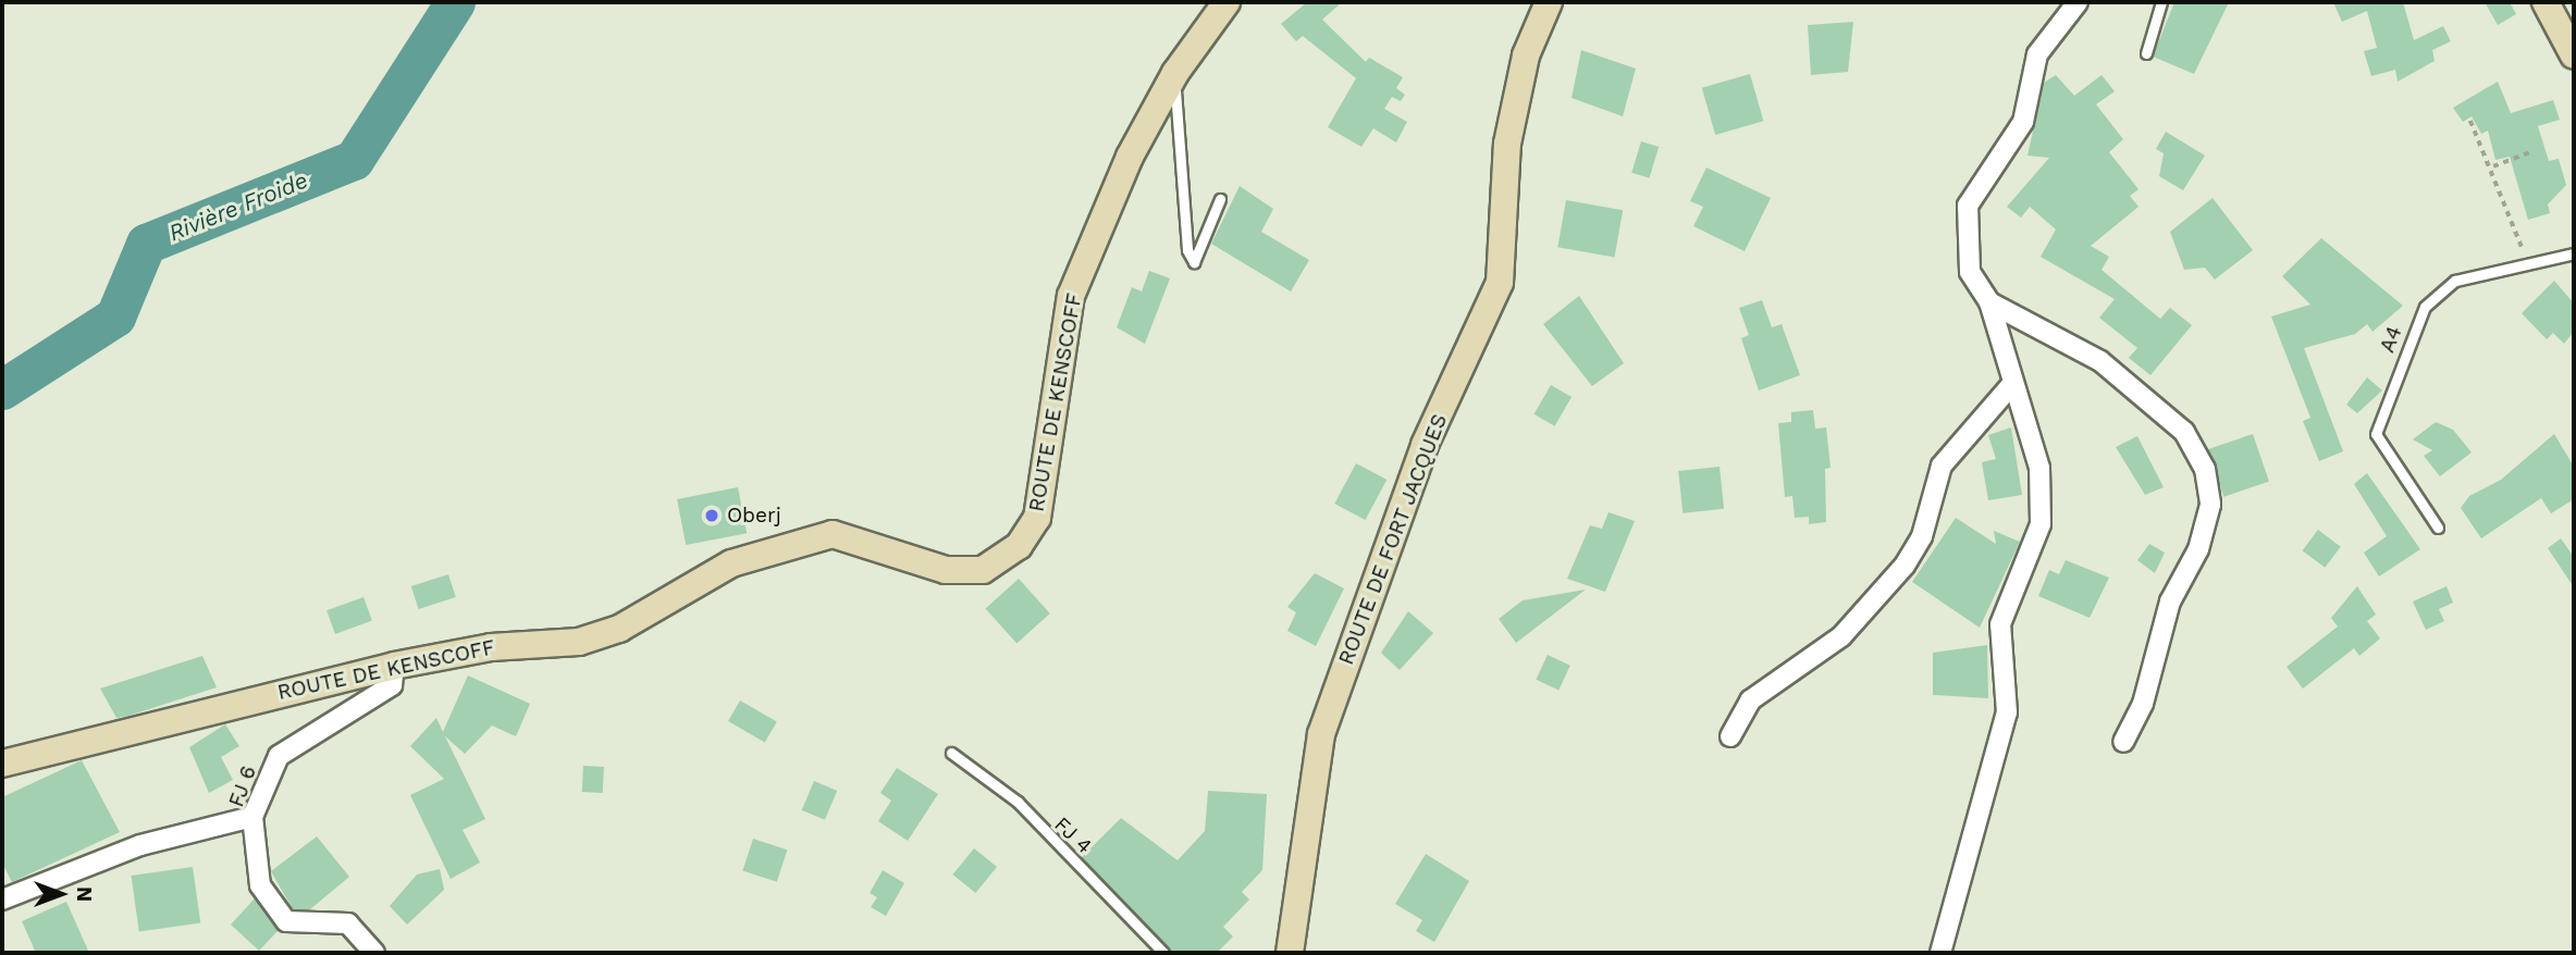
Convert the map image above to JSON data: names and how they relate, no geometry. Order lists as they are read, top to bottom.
{
  "streets": {
    "main road": ["ROUTE DE KENSCOFF", "ROUTE DE FORT JACQUES"],
    "street": ["FJ 6"],
    "lane": ["A4", "FJ 4"]
  },
  "crossings": [
    ["ROUTE DE KENSCOFF", "FJ 6"]
  ],
  "water": ["Rivière Froide"],
  "places": ["Oberj"],
  "north": "right"
}
